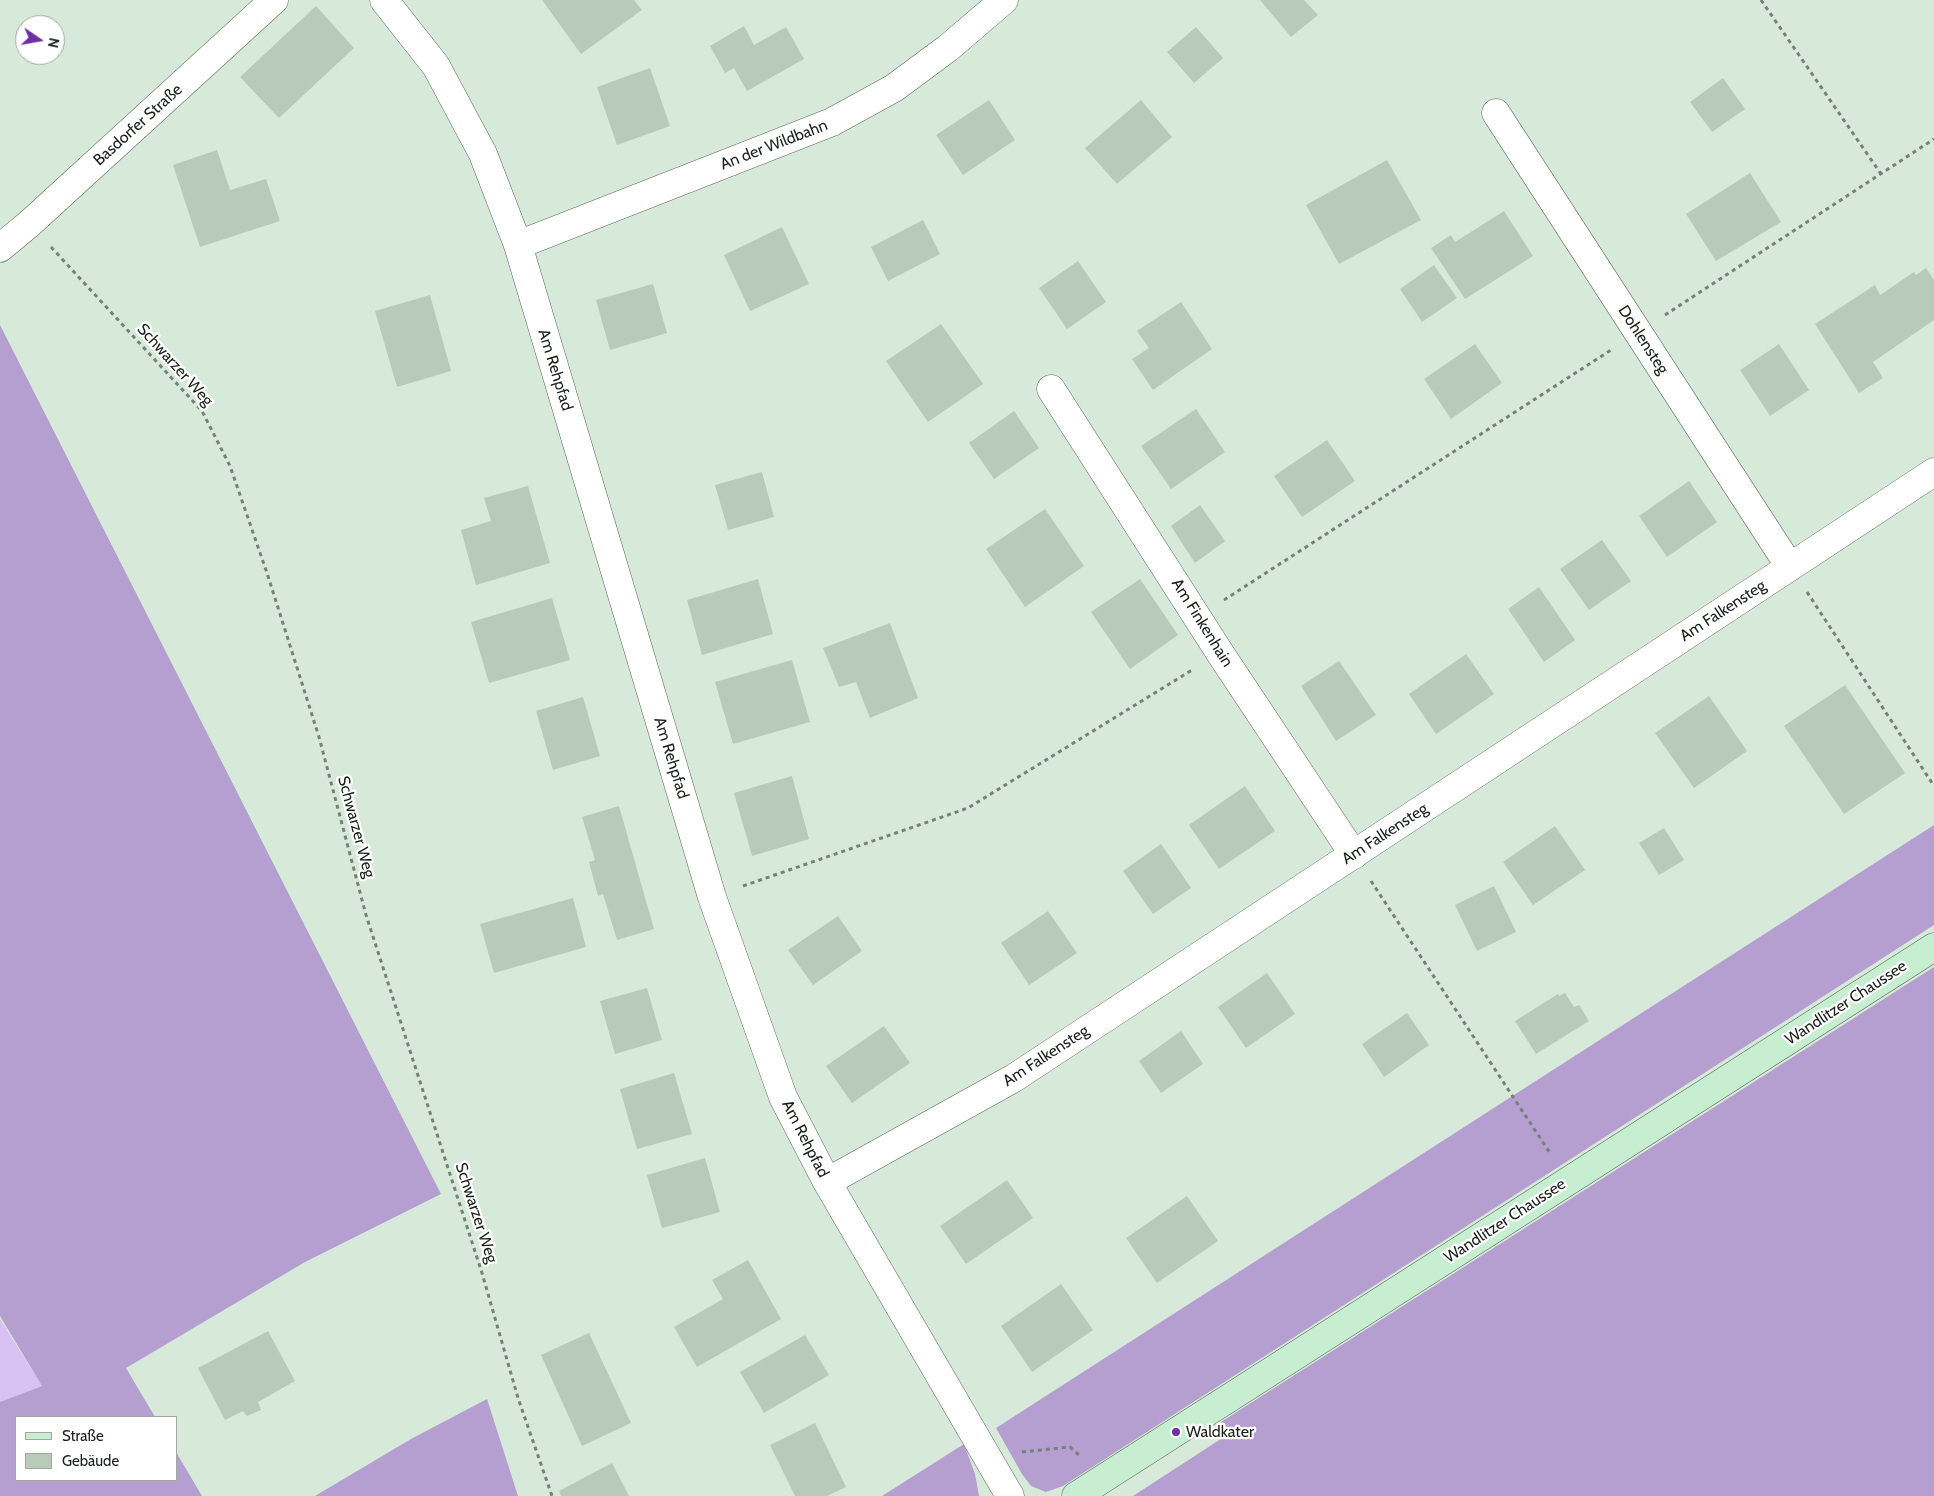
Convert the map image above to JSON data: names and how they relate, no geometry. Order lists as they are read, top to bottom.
{
  "streets": {
    "main road": ["Wandlitzer Chaussee"],
    "street": [
      "Basdorfer Straße",
      "An der Wildbahn",
      "Dohlensteg",
      "Am Rehpfad",
      "Am Falkensteg",
      "Am Finkenhain"
    ],
    "path": ["Schwarzer Weg"]
  },
  "crossings": [
    ["Basdorfer Straße", "Schwarzer Weg"],
    ["An der Wildbahn", "Am Rehpfad"],
    ["Dohlensteg", "Am Falkensteg"],
    ["Am Rehpfad", "Am Falkensteg"],
    ["Am Falkensteg", "Am Finkenhain"]
  ],
  "places": ["Waldkater"],
  "legend": ["Straße", "Gebäude"],
  "north": "right"
}
